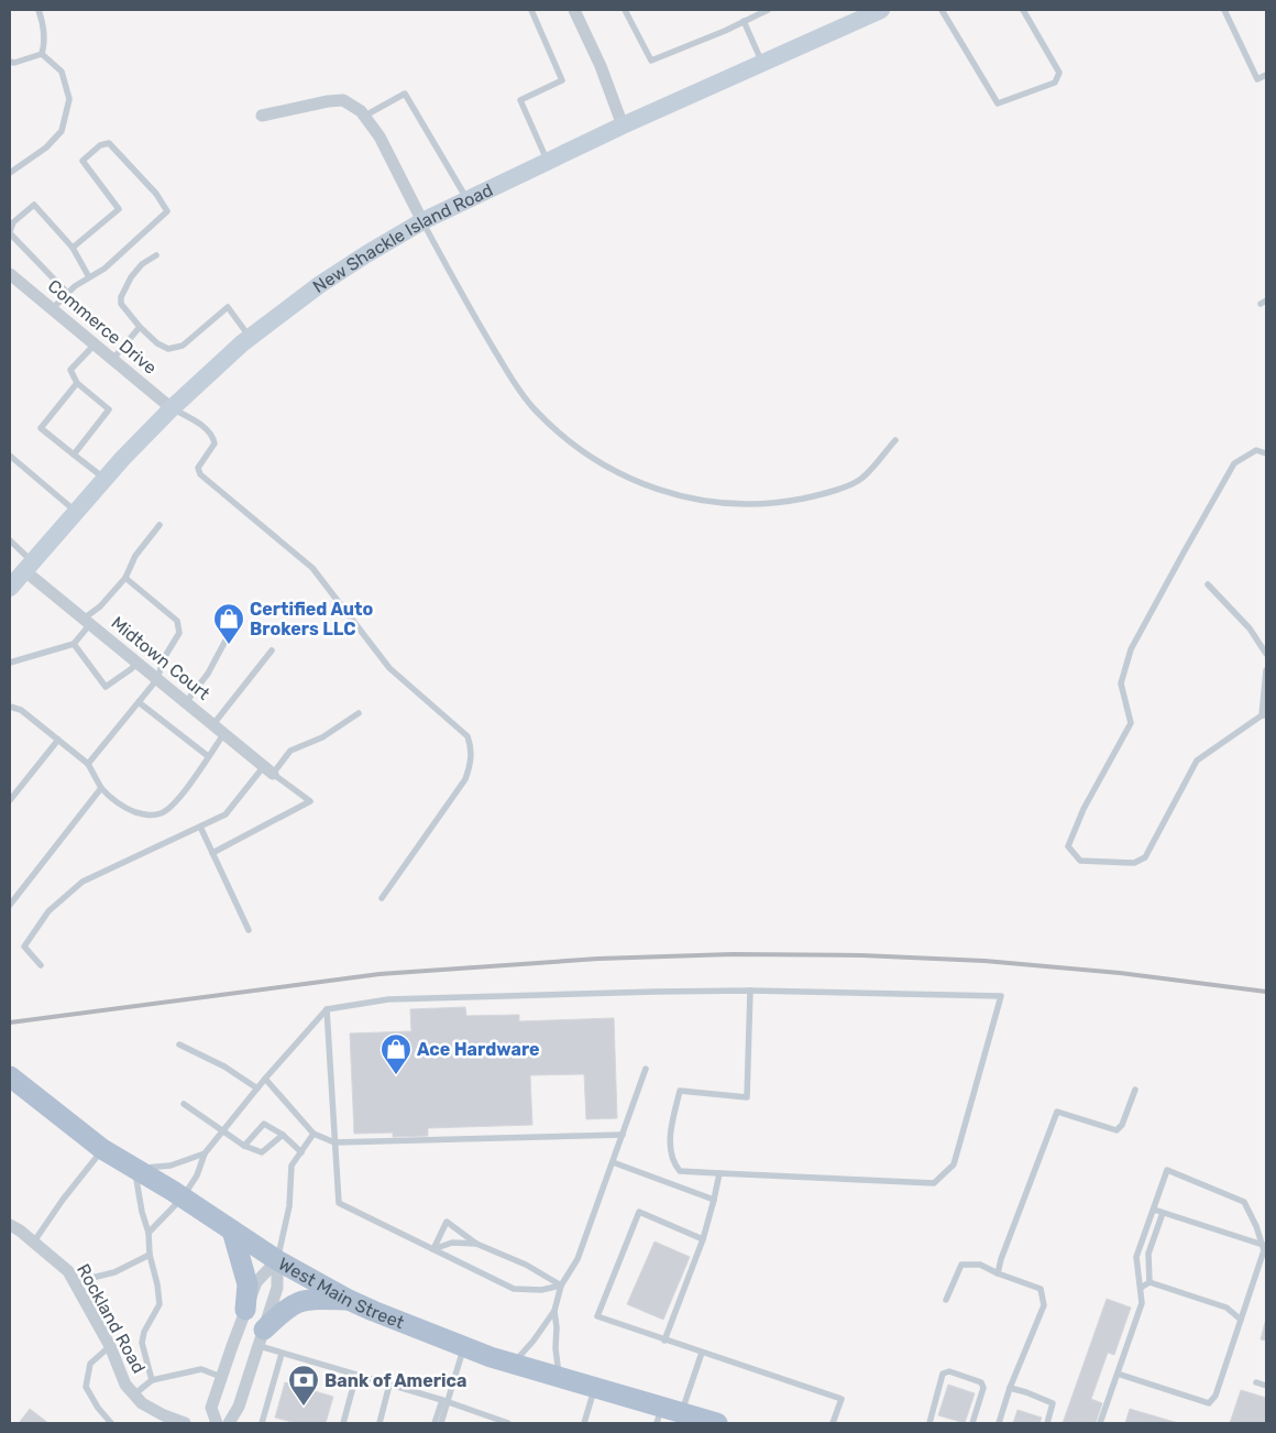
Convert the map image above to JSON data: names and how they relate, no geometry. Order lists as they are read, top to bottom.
{
  "streets": {
    "main road": ["New Shackle Island Road", "West Main Street"],
    "street": ["Commerce Drive", "Midtown Court", "Rockland Road"]
  },
  "crossings": [
    ["New Shackle Island Road", "Commerce Drive"],
    ["New Shackle Island Road", "Midtown Court"]
  ],
  "places": {
    "shop": ["Certified Auto Brokers LLC", "Ace Hardware"],
    "bank": ["Bank of America"]
  }
}
